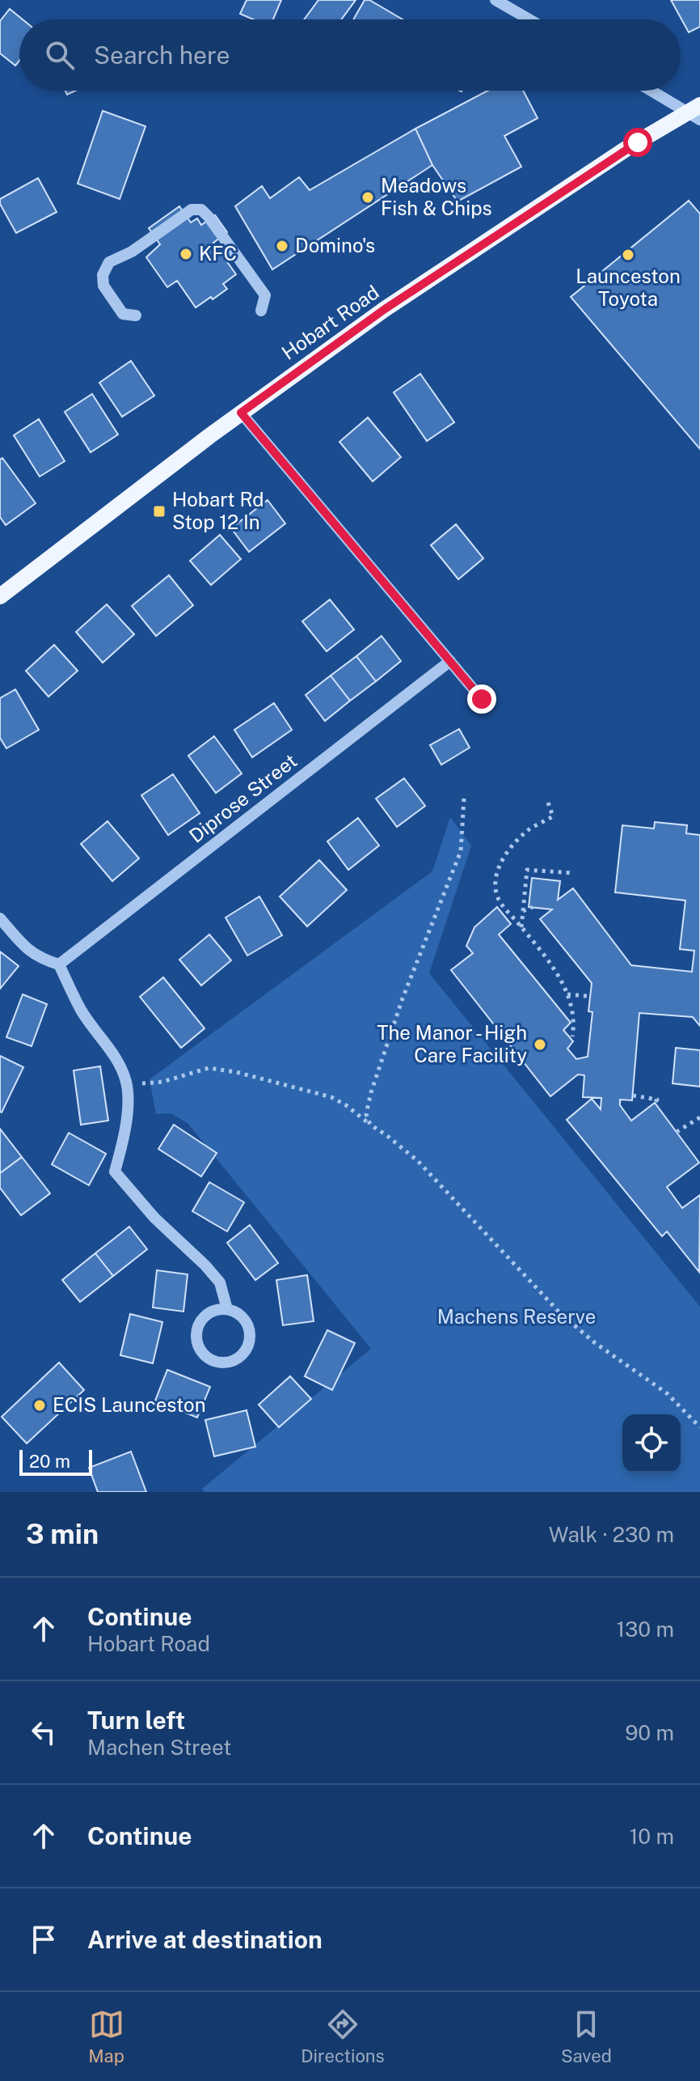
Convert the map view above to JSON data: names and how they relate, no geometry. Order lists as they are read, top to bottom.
{
  "streets": {
    "main road": ["Hobart Road"],
    "street": ["Diprose Street"]
  },
  "parks": ["Machens Reserve"],
  "places": {
    "other": [
      "Meadows Fish & Chips",
      "Domino's",
      "KFC",
      "Launceston Toyota",
      "The Manor - High Care Facility",
      "ECIS Launceston"
    ],
    "transit": ["Hobart Rd Stop 12 In"]
  },
  "scale_bar": "20 m",
  "page": {
    "search": "Search here",
    "scale": "20 m",
    "heading": ["3 min", "Walk · 230 m"],
    "list": [
      ["Continue", "Hobart Road", "130 m"],
      ["Turn left", "Machen Street", "90 m"],
      ["Continue", "10 m"],
      "Arrive at destination"
    ],
    "nav": ["Map", "Directions", "Saved"]
  }
}
